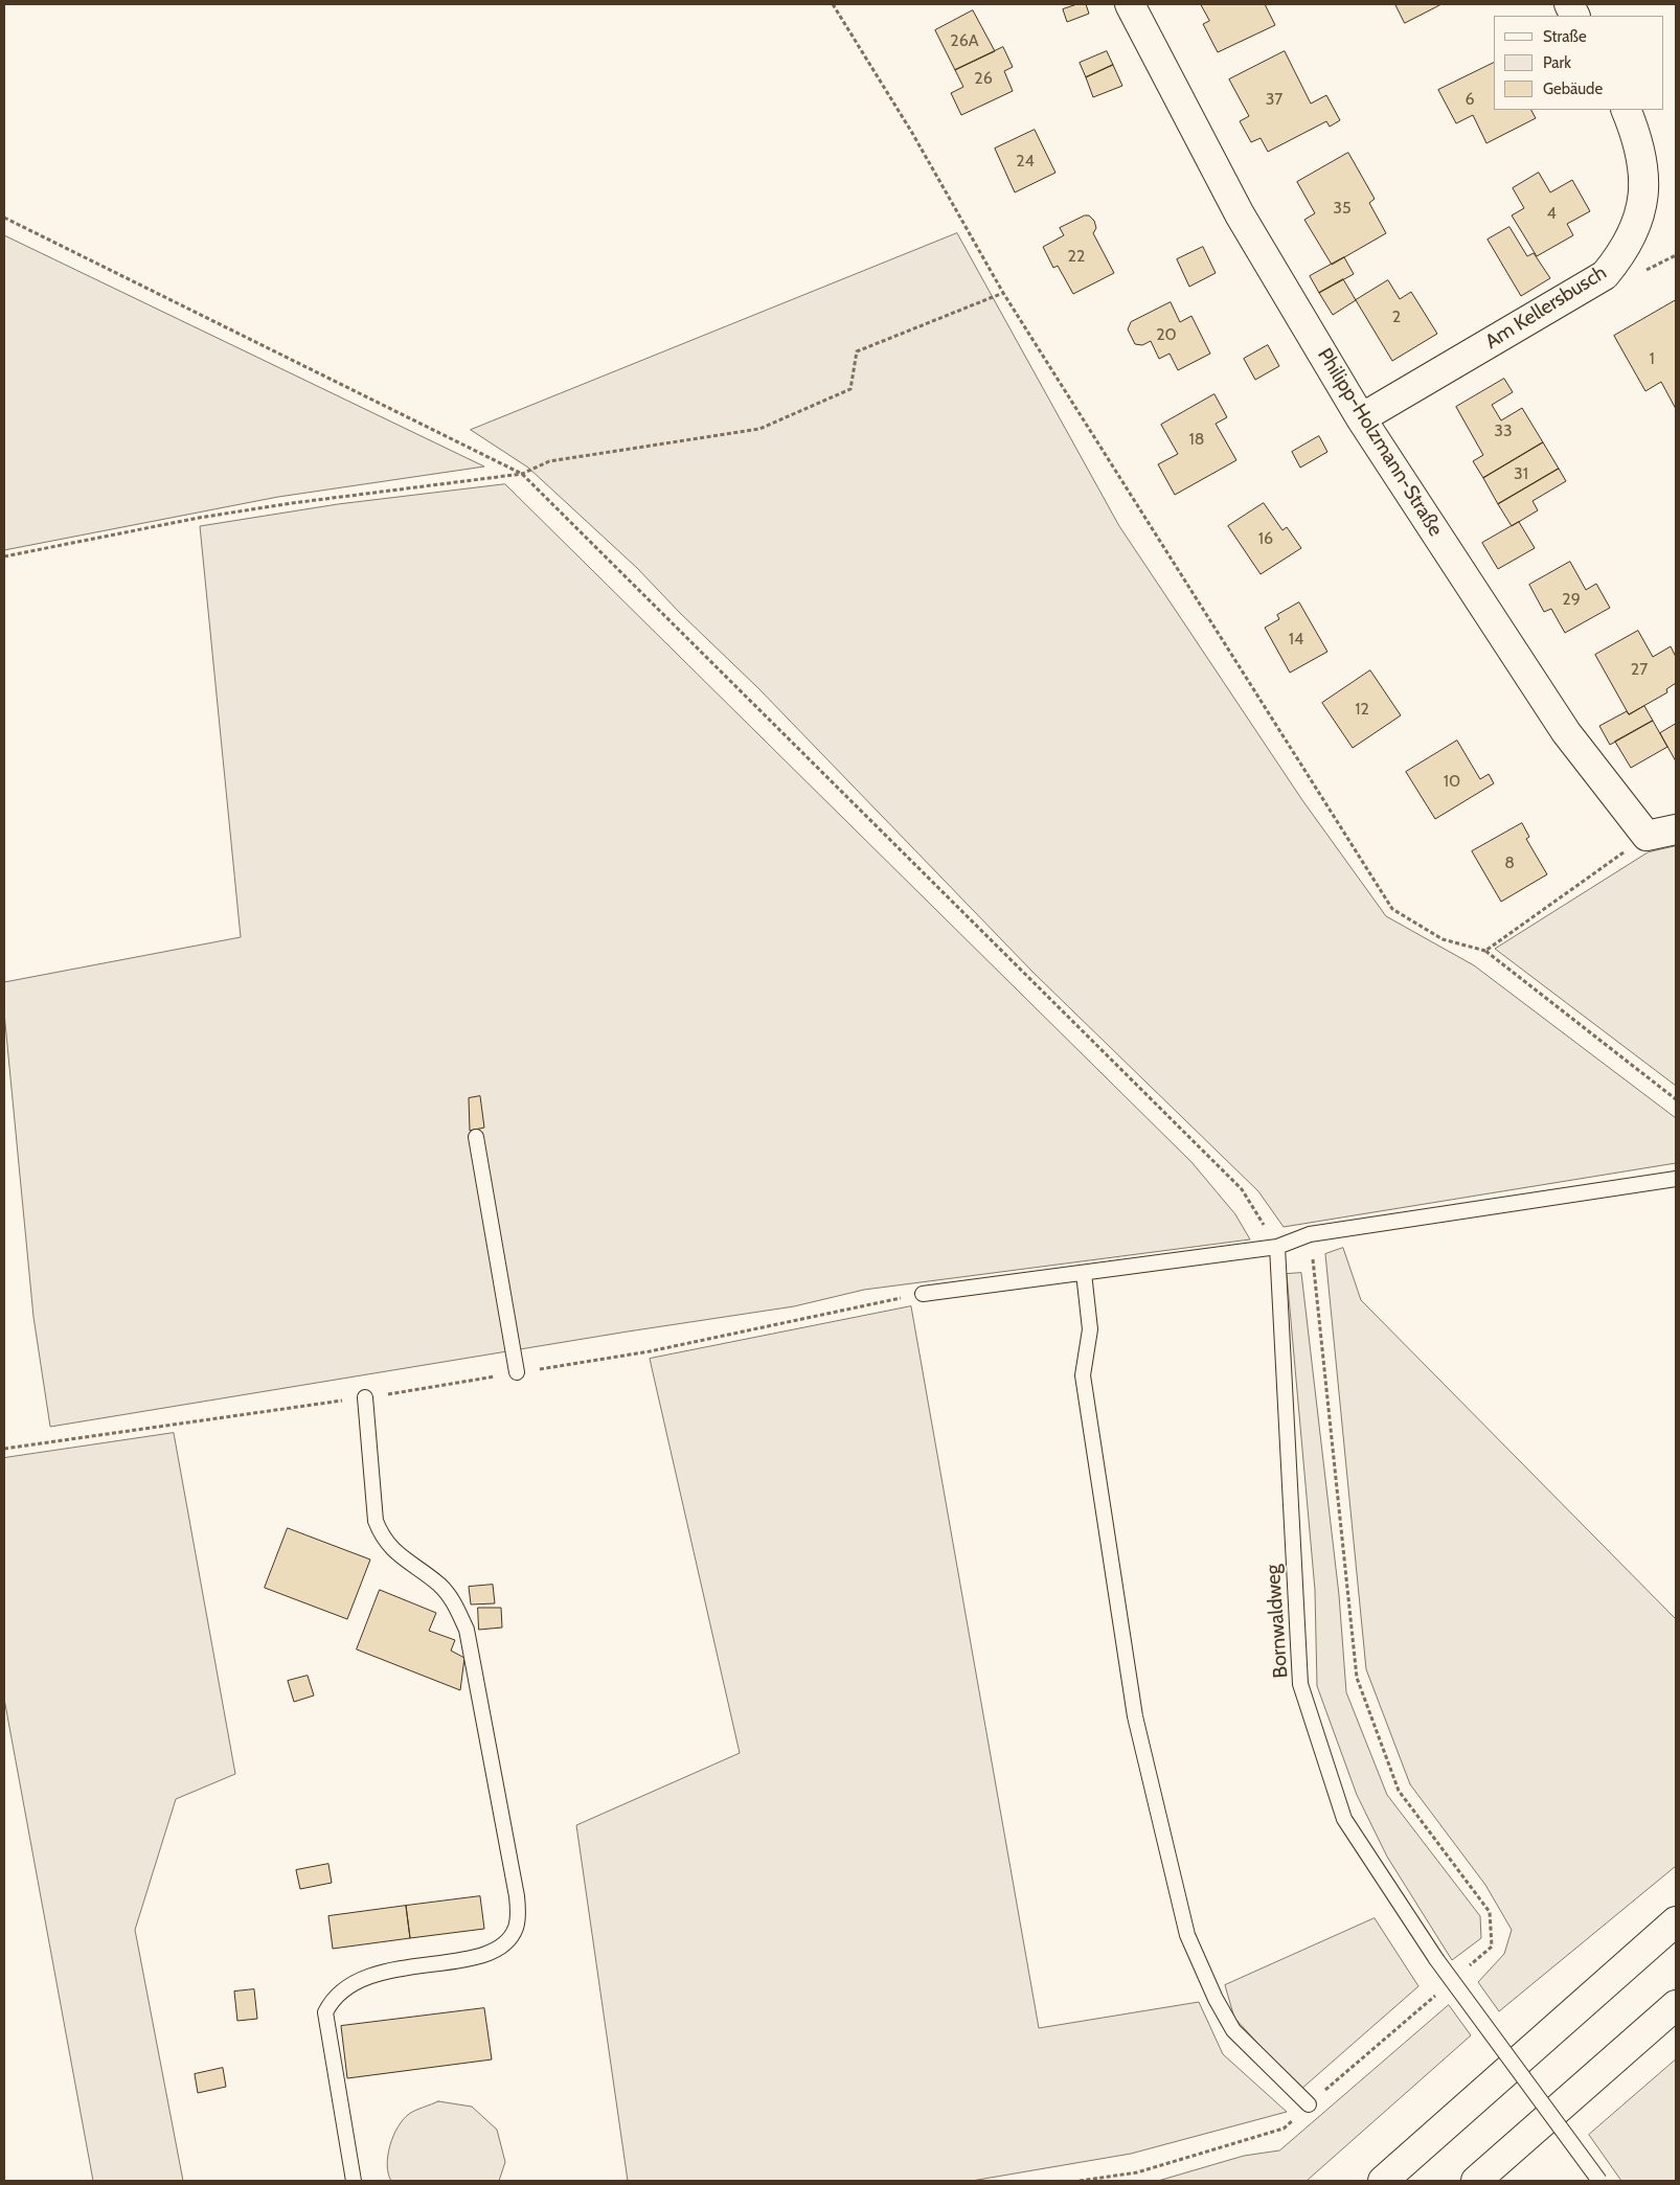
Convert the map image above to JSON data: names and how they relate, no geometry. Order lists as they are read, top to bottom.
{
  "streets": {
    "main road": ["Am Kellersbusch", "Philipp-Holzmann-Straße"],
    "lane": ["Bornwaldweg"]
  },
  "crossings": [
    ["Am Kellersbusch", "Philipp-Holzmann-Straße"]
  ],
  "house_numbers": [
    "26A",
    "26",
    "37",
    "6",
    "24",
    "35",
    "4",
    "22",
    "2",
    "20",
    "1",
    "33",
    "18",
    "31",
    "16",
    "29",
    "14",
    "27",
    "12",
    "10",
    "8"
  ],
  "legend": ["Straße", "Park", "Gebäude"]
}
